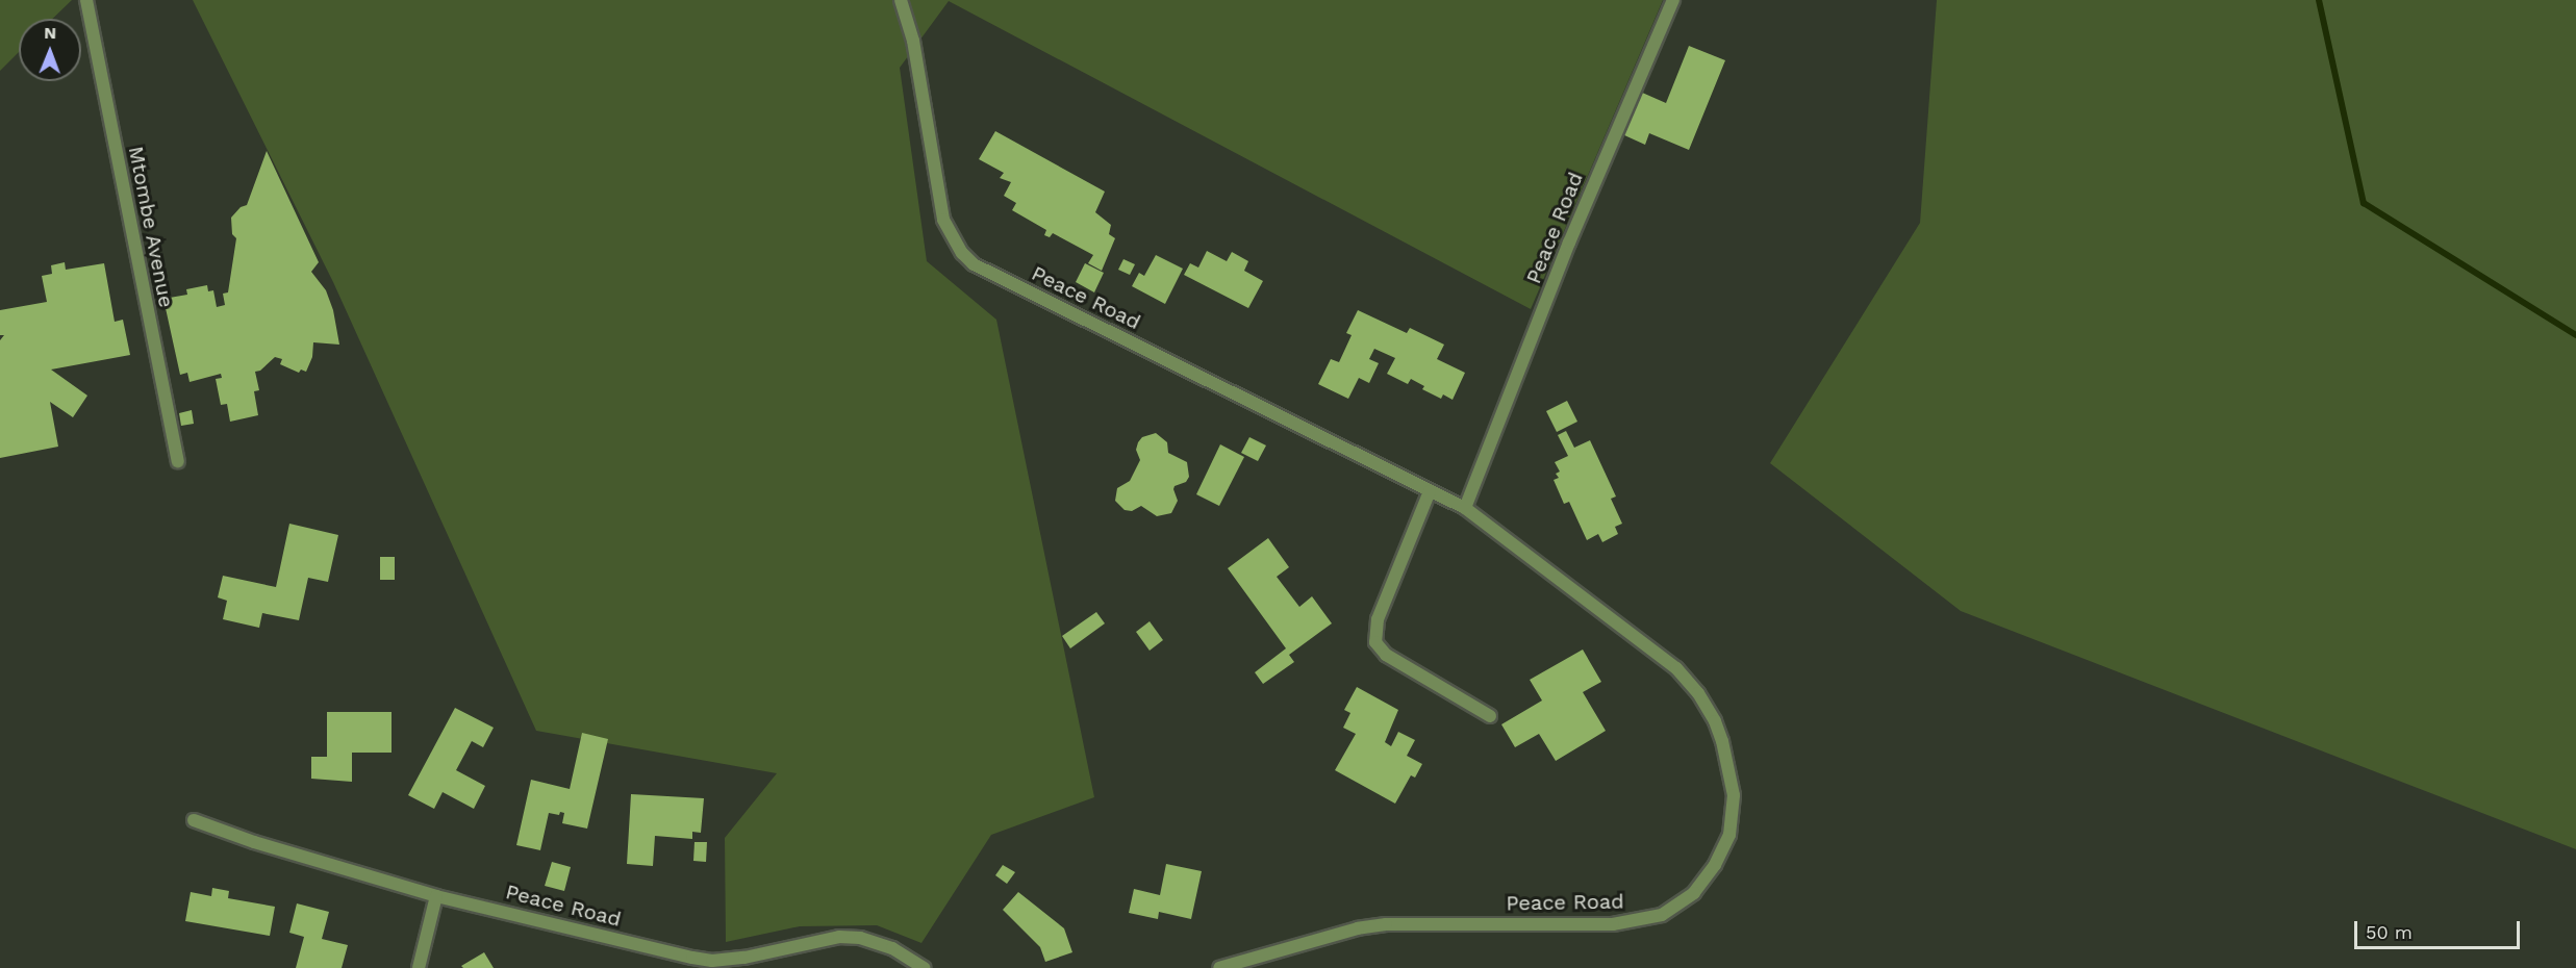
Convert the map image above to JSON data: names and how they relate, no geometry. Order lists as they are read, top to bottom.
{
  "streets": {
    "street": ["Mtombe Avenue", "Peace Road"]
  },
  "scale_bar": "50 m",
  "north": "top"
}
